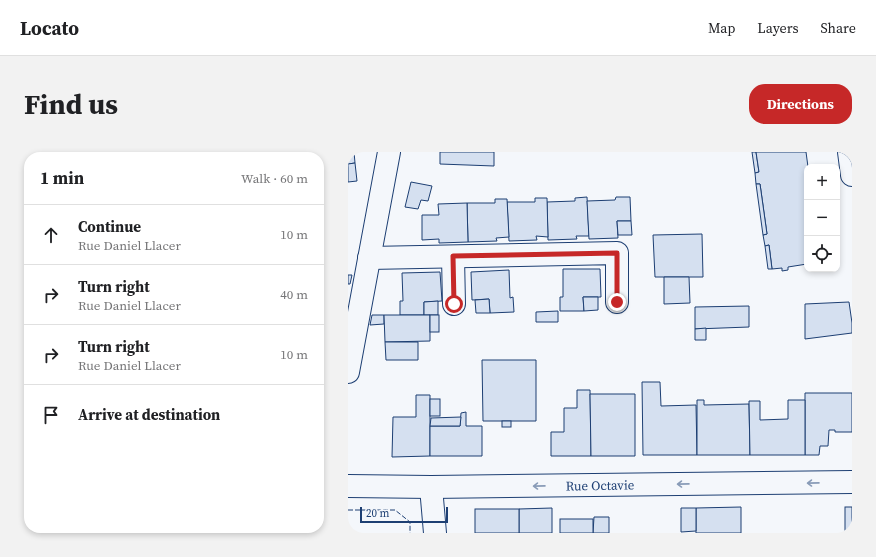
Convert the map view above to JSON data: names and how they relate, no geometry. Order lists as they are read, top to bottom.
{
  "streets": {
    "street": ["Rue Octavie"]
  },
  "one_way": ["Rue Octavie"],
  "scale_bar": "20 m",
  "page": {
    "header": "Locato",
    "nav": ["Map", "Layers", "Share"],
    "buttons": "Directions",
    "title": "Find us",
    "heading": ["1 min", "Walk · 60 m"],
    "map_buttons": ["+", "−"],
    "list": [
      ["Continue", "Rue Daniel Llacer", "10 m"],
      ["Turn right", "Rue Daniel Llacer", "40 m"],
      ["Turn right", "Rue Daniel Llacer", "10 m"],
      "Arrive at destination"
    ],
    "scale": "20 m"
  }
}
